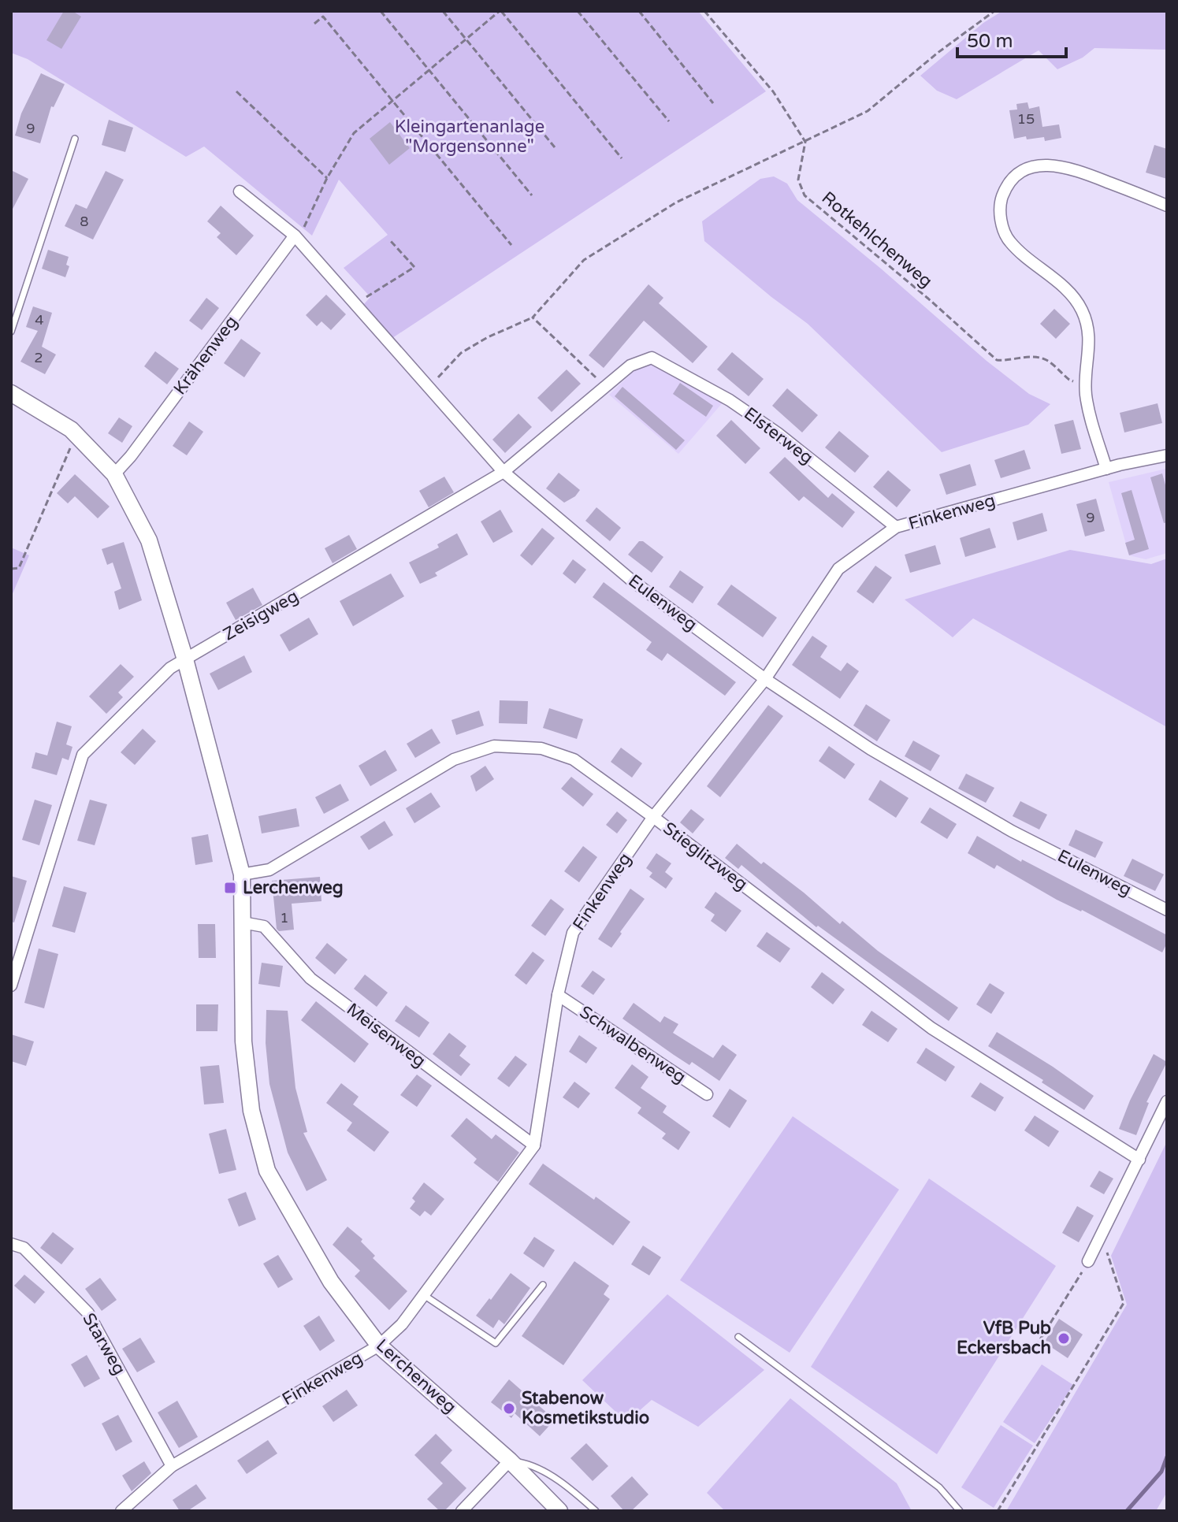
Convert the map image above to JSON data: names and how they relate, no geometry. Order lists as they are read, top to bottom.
{
  "streets": {
    "street": [
      "Krähenweg",
      "Elsterweg",
      "Finkenweg",
      "Eulenweg",
      "Zeisigweg",
      "Stieglitzweg",
      "Meisenweg",
      "Schwalbenweg",
      "Starweg",
      "Lerchenweg"
    ],
    "path": ["Rotkehlchenweg"]
  },
  "crossings": [
    ["Krähenweg", "Eulenweg"],
    ["Krähenweg", "Lerchenweg"],
    ["Elsterweg", "Finkenweg"],
    ["Elsterweg", "Zeisigweg"],
    ["Finkenweg", "Eulenweg"],
    ["Finkenweg", "Stieglitzweg"],
    ["Finkenweg", "Meisenweg"],
    ["Finkenweg", "Schwalbenweg"],
    ["Finkenweg", "Starweg"],
    ["Finkenweg", "Lerchenweg"],
    ["Eulenweg", "Zeisigweg"],
    ["Zeisigweg", "Lerchenweg"],
    ["Stieglitzweg", "Lerchenweg"],
    ["Meisenweg", "Lerchenweg"]
  ],
  "parks": ["Kleingartenanlage \"Morgensonne\""],
  "places": {
    "transit": ["Lerchenweg"],
    "other": ["VfB Pub Eckersbach", "Stabenow Kosmetikstudio"]
  },
  "house_numbers": [
    "15",
    "9",
    "8",
    "4",
    "2",
    "9",
    "1"
  ],
  "scale_bar": "50 m"
}
